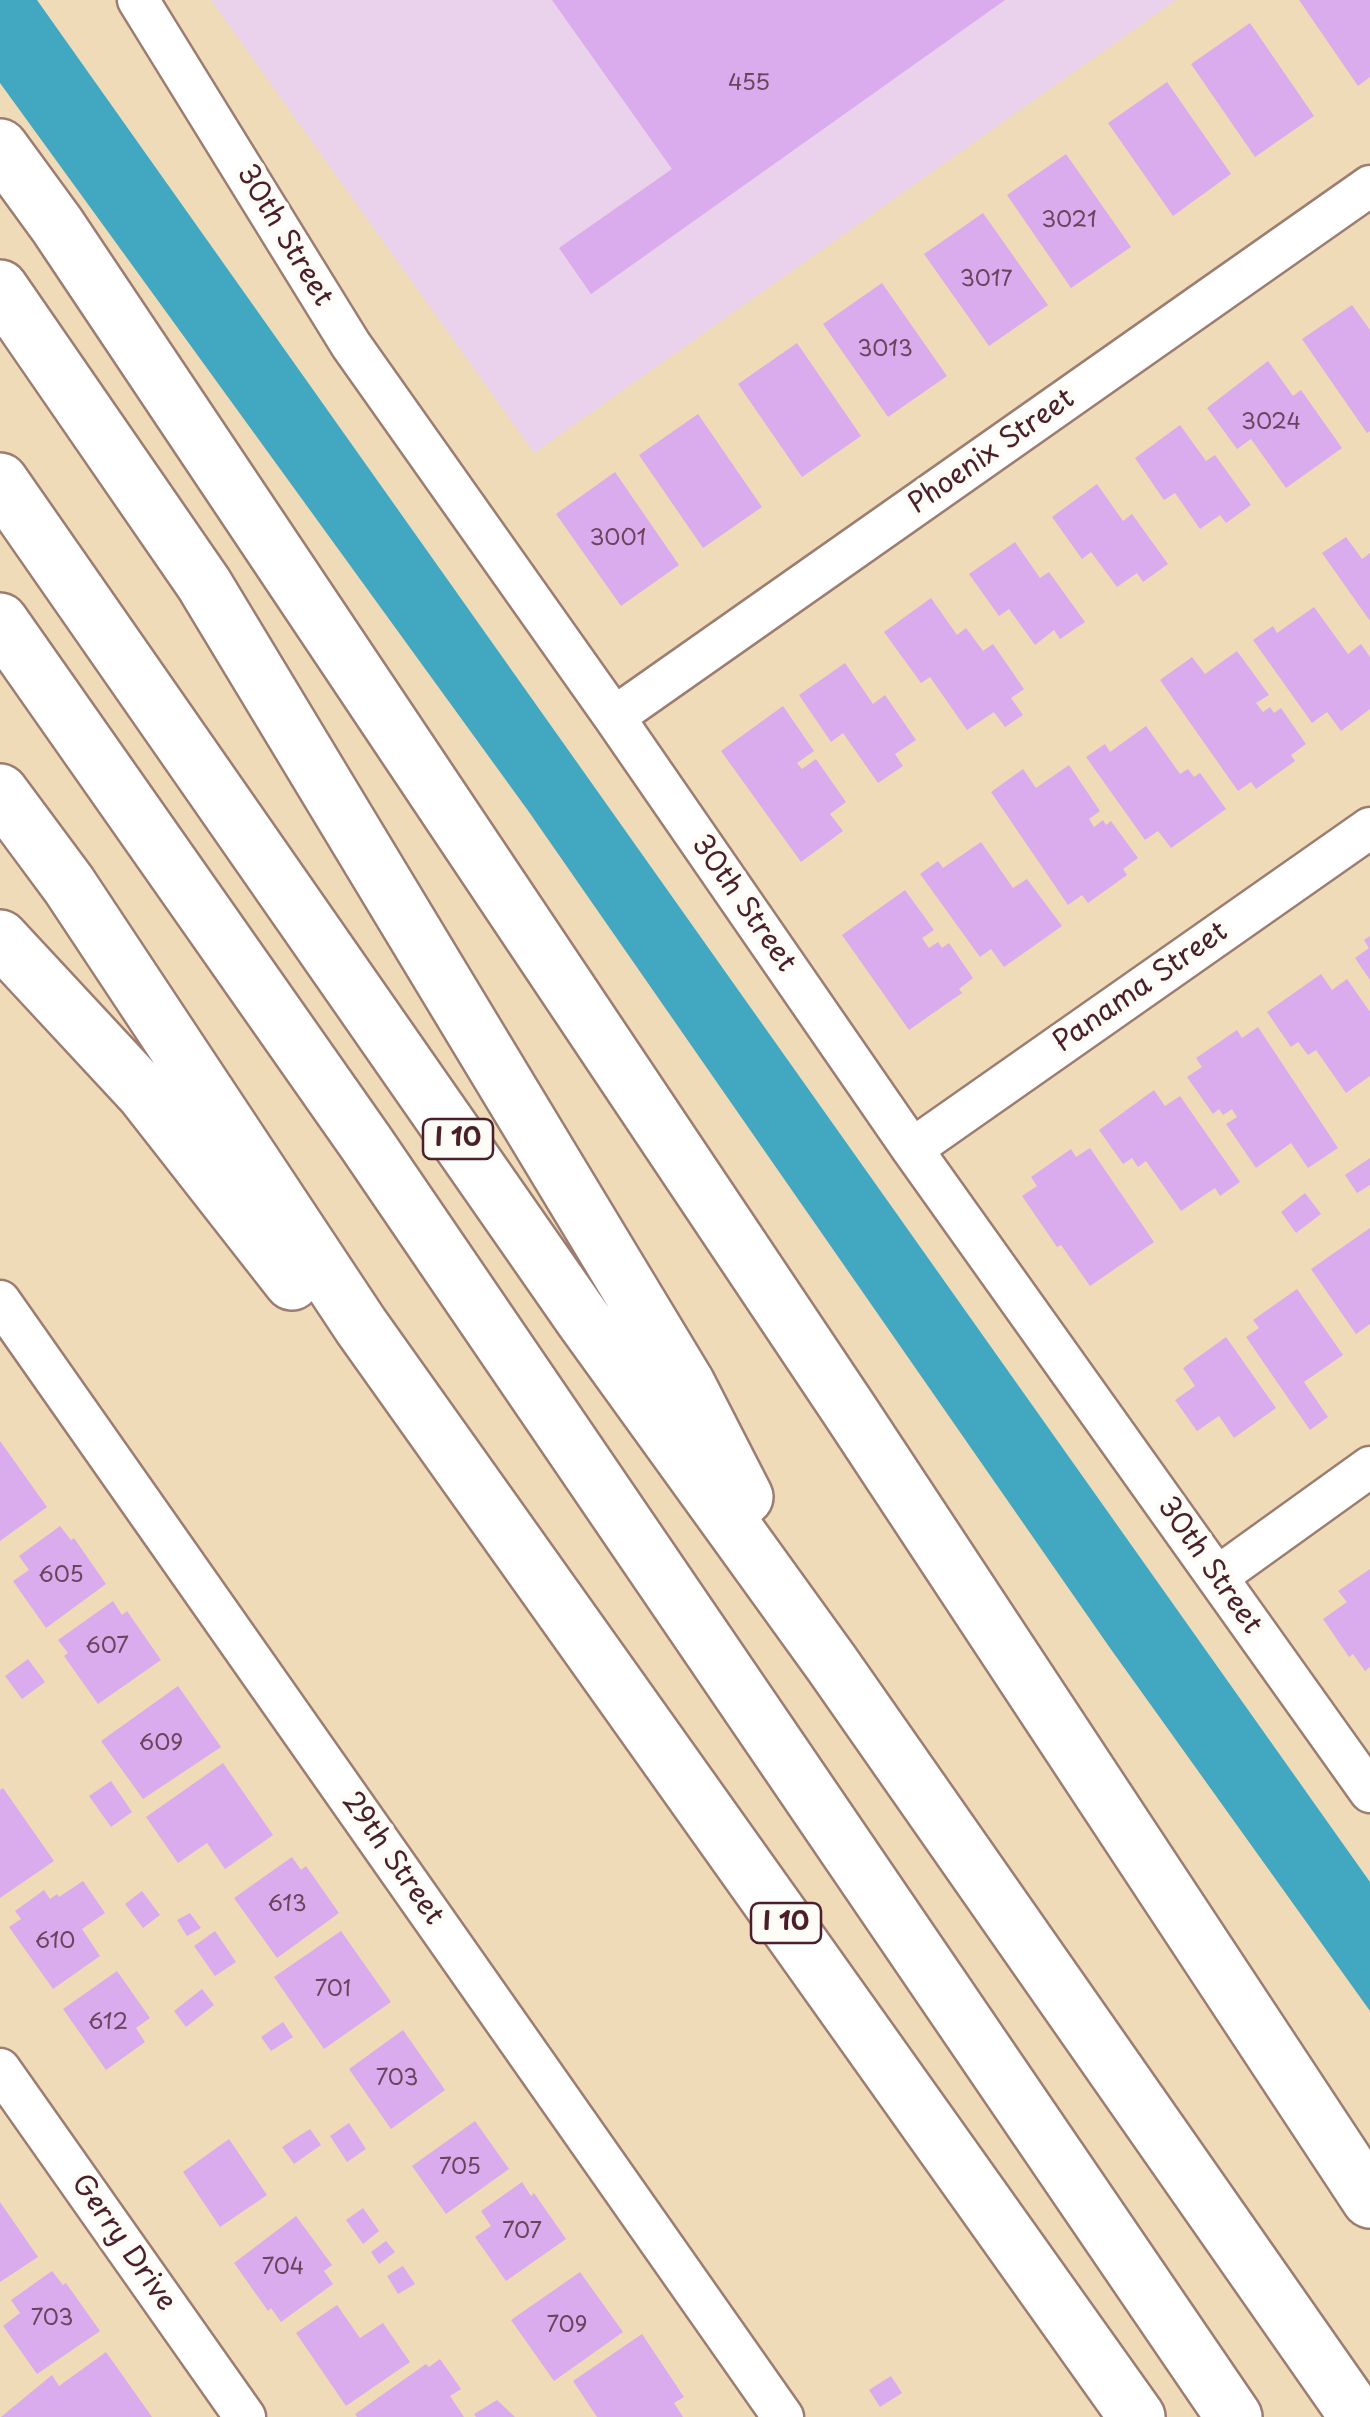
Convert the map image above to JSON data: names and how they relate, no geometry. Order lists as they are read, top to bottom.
{
  "streets": {
    "highway": ["I 10"],
    "street": [
      "30th Street",
      "Phoenix Street",
      "Panama Street",
      "29th Street",
      "Gerry Drive"
    ]
  },
  "crossings": [
    ["30th Street", "Phoenix Street"],
    ["30th Street", "Panama Street"]
  ],
  "house_numbers": [
    "455",
    "3021",
    "3017",
    "3013",
    "3024",
    "3001",
    "605",
    "607",
    "609",
    "613",
    "610",
    "701",
    "612",
    "703",
    "705",
    "707",
    "704",
    "703",
    "709"
  ]
}
